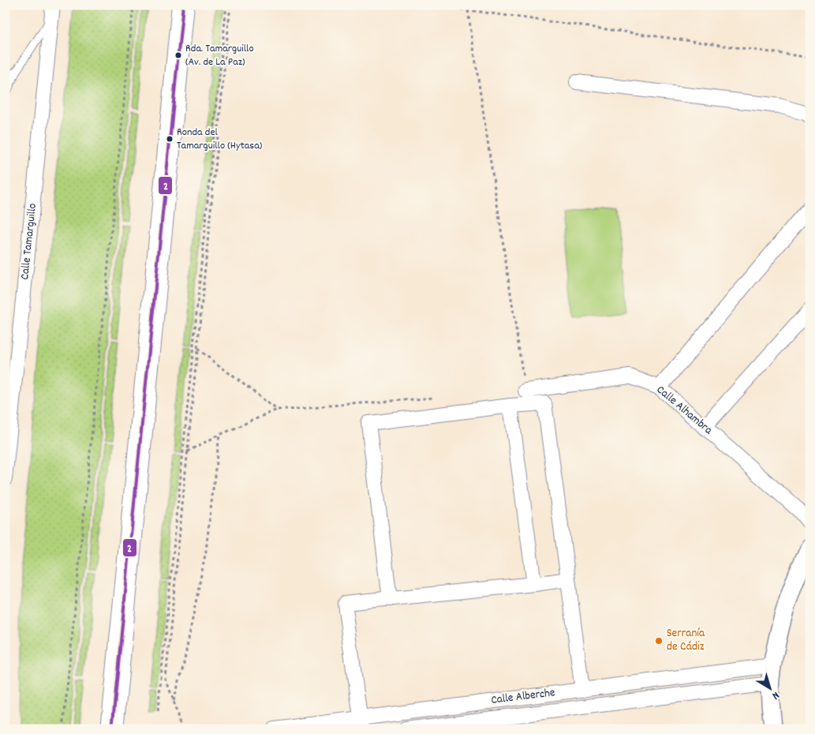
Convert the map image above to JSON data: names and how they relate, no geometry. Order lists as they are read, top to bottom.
{
  "streets": {
    "street": ["Calle Tamarguillo", "Calle Alhambra", "Calle Alberche"]
  },
  "places": ["Rda. Tamarguillo (Av. de La Paz)", "Ronda del Tamarguillo (Hytasa)", "Serranía de Cádiz"],
  "lines": ["transit line 2"],
  "north": "bottom right"
}
